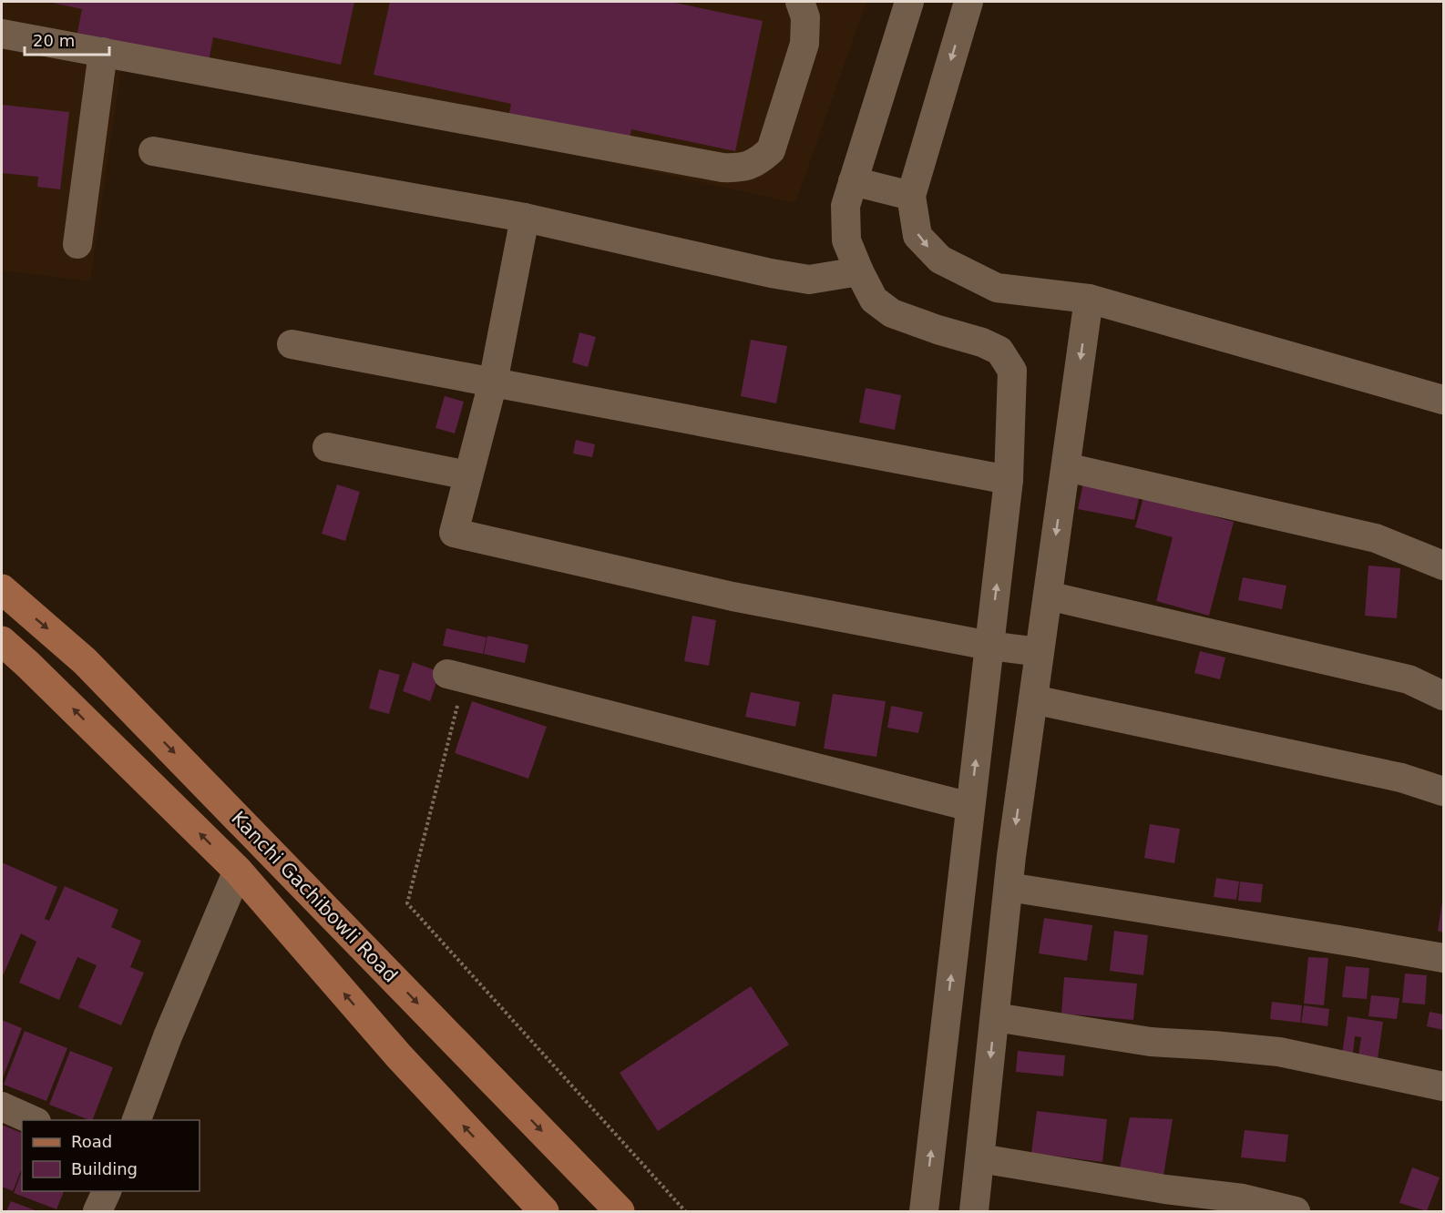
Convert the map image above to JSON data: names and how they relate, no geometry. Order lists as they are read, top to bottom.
{
  "streets": {
    "main road": ["Kanchi Gachibowli Road"]
  },
  "legend": ["Road", "Building"],
  "scale_bar": "20 m"
}
